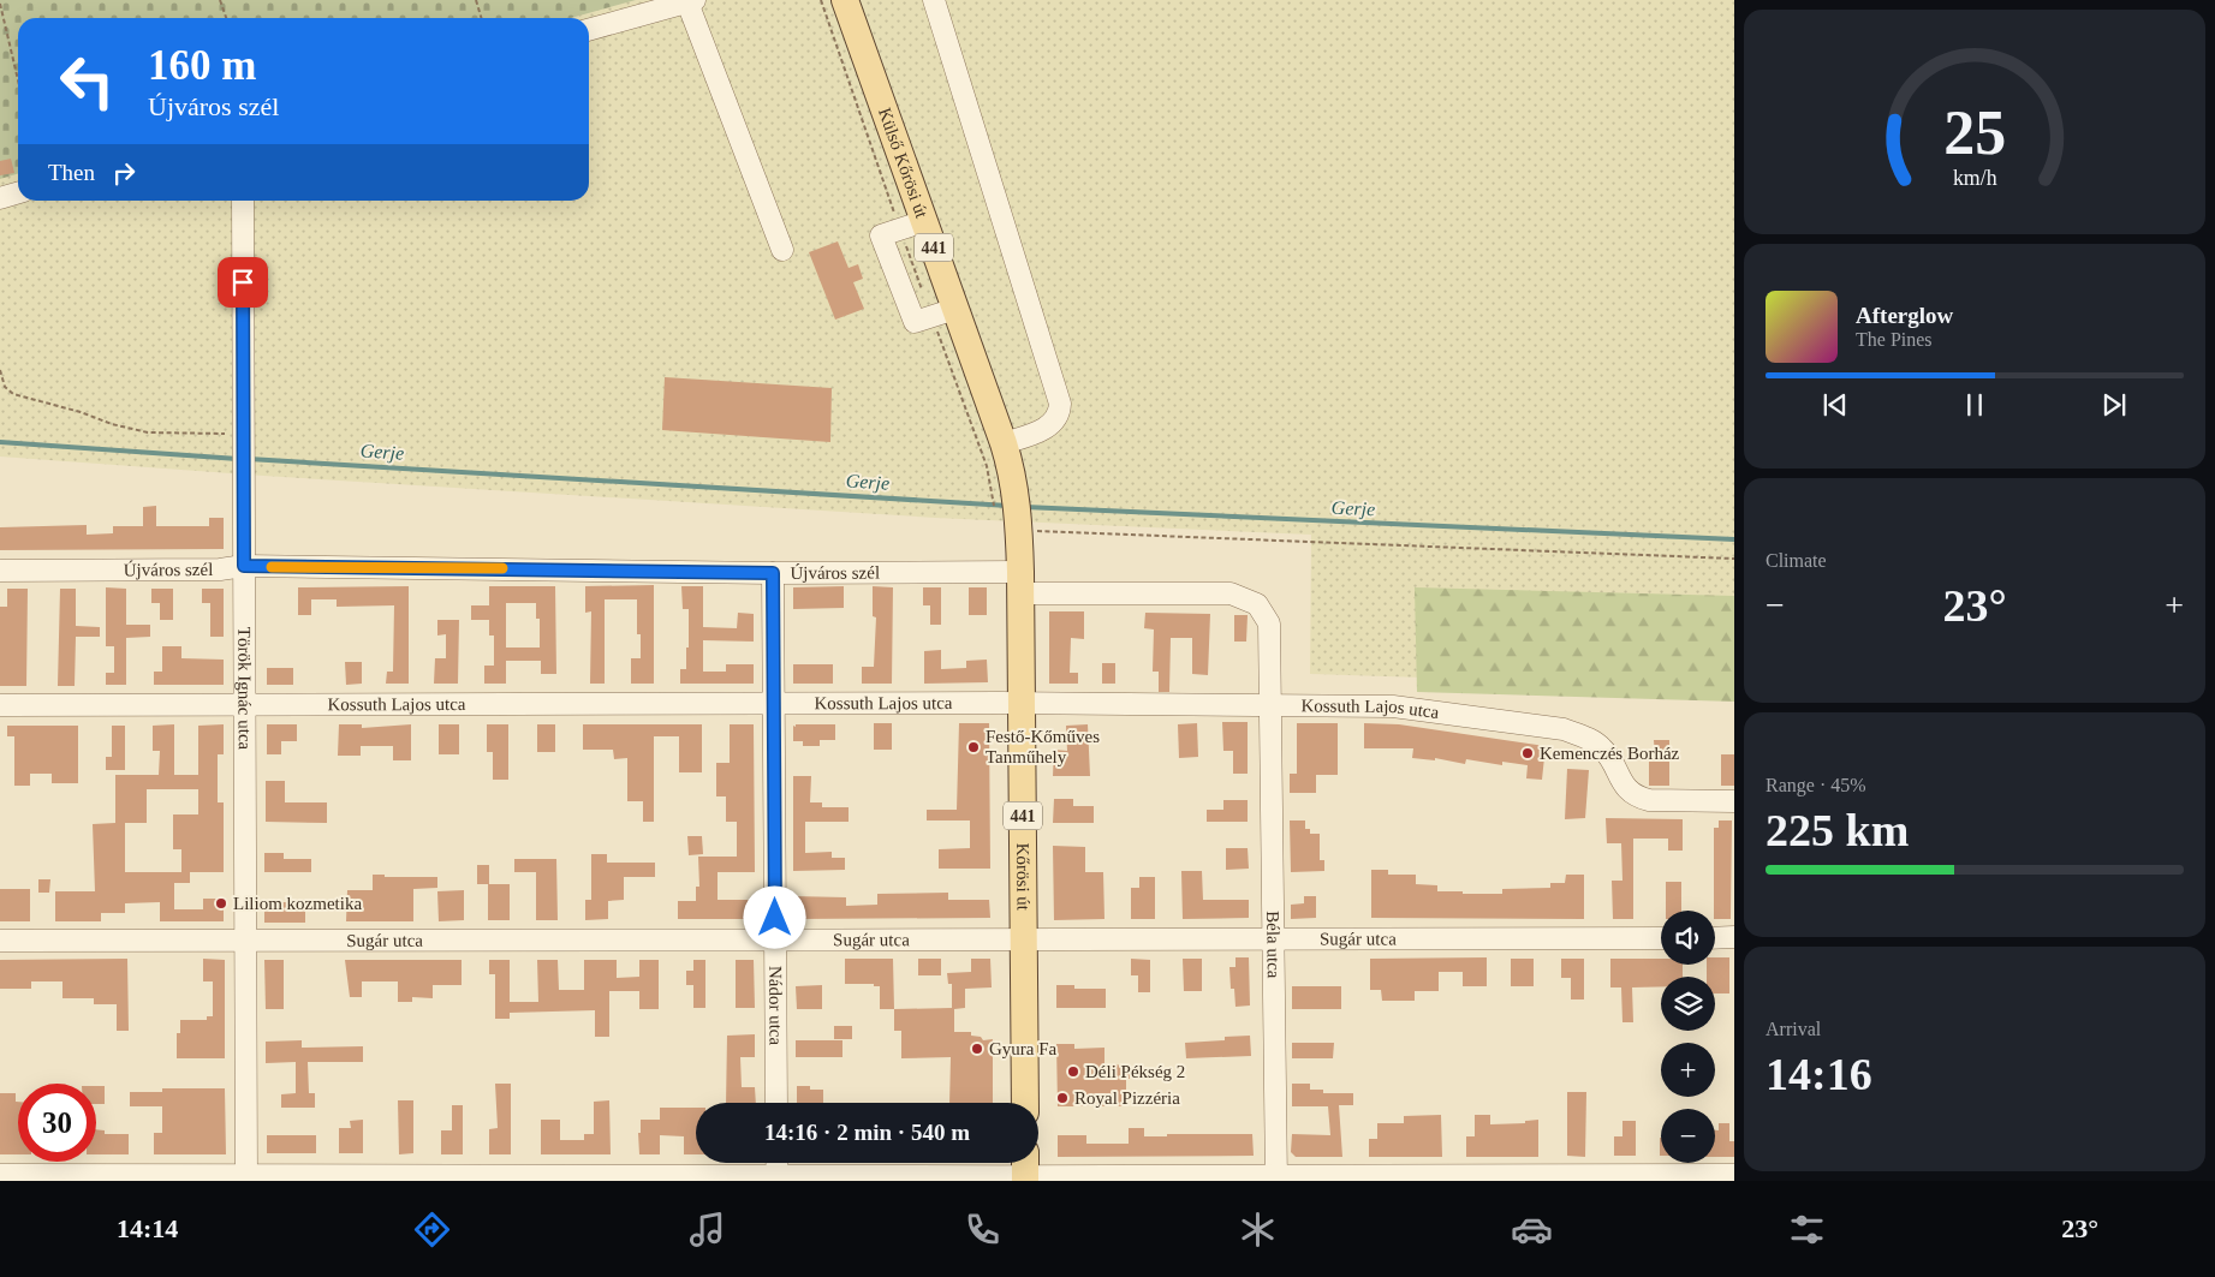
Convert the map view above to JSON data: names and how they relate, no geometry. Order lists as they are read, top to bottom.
{
  "streets": {
    "main road": ["Külső Kőrösi út", "441", "Kőrösi út"],
    "street": [
      "Újváros szél",
      "Török Ignác utca",
      "Kossuth Lajos utca",
      "Sugár utca",
      "Béla utca",
      "Nádor utca"
    ]
  },
  "crossings": [
    ["Külső Kőrösi út", "Kőrösi út"],
    ["Újváros szél", "Török Ignác utca"],
    ["Újváros szél", "Kossuth Lajos utca"],
    ["Újváros szél", "Kőrösi út"],
    ["Újváros szél", "Béla utca"],
    ["Újváros szél", "Nádor utca"],
    ["Török Ignác utca", "Kossuth Lajos utca"],
    ["Török Ignác utca", "Sugár utca"],
    ["Kossuth Lajos utca", "Kőrösi út"],
    ["Kossuth Lajos utca", "Béla utca"],
    ["Kossuth Lajos utca", "Nádor utca"],
    ["Kőrösi út", "Sugár utca"],
    ["Sugár utca", "Béla utca"],
    ["Sugár utca", "Nádor utca"]
  ],
  "water": ["Gerje"],
  "places": [
    "Festő-Kőműves Tanműhely",
    "Kemenczés Borház",
    "Liliom kozmetika",
    "Gyura Fa",
    "Déli Pékség 2",
    "Royal Pizzéria"
  ],
  "page": {
    "turn": ["160 m", "Újváros szél"],
    "then": "Then",
    "song": ["Afterglow", "The Pines"],
    "tile": [
      "Climate",
      ["Range · 45%", "225 km"],
      ["Arrival", "14:16"]
    ],
    "heat": ["−", "23°", "+"],
    "map_buttons": ["+", "−"],
    "limit": "30",
    "trip": "14:16 · 2 min · 540 m",
    "tabs": ["14:14", "23°"],
    "gauge": ["25", "km/h"]
  }
}
